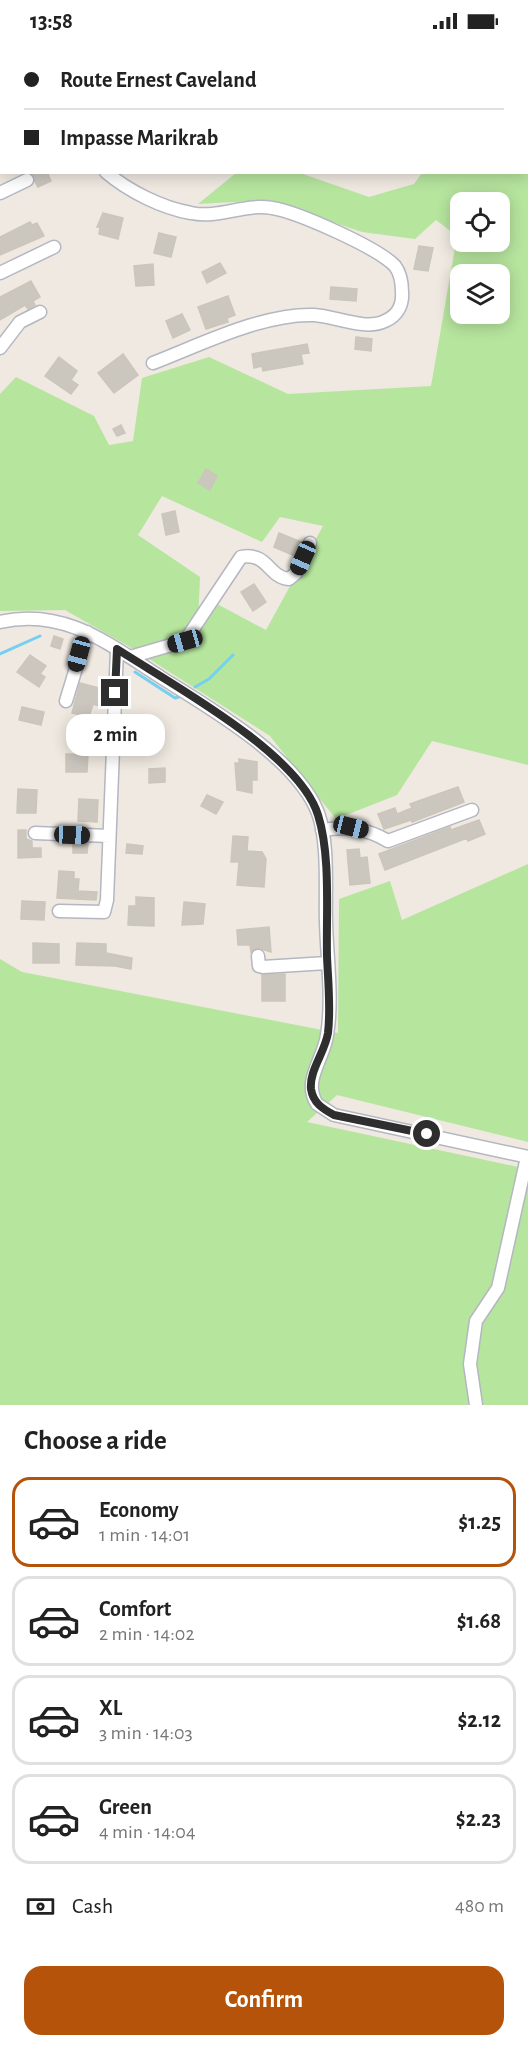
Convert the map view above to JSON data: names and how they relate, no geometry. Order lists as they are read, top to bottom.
{
  "page": {
    "status": "13:58",
    "banner": ["Route Ernest Caveland", "Impasse Marikrab"],
    "bubble": "2 min",
    "heading": "Choose a ride",
    "list": [
      {
        "name": "Economy",
        "note": "1 min · 14:01",
        "value": "$1.25"
      },
      {
        "name": "Comfort",
        "note": "2 min · 14:02",
        "value": "$1.68"
      },
      {
        "name": "XL",
        "note": "3 min · 14:03",
        "value": "$2.12"
      },
      {
        "name": "Green",
        "note": "4 min · 14:04",
        "value": "$2.23"
      }
    ],
    "pay": ["Cash", "480 m"],
    "buttons": "Confirm"
  }
}
